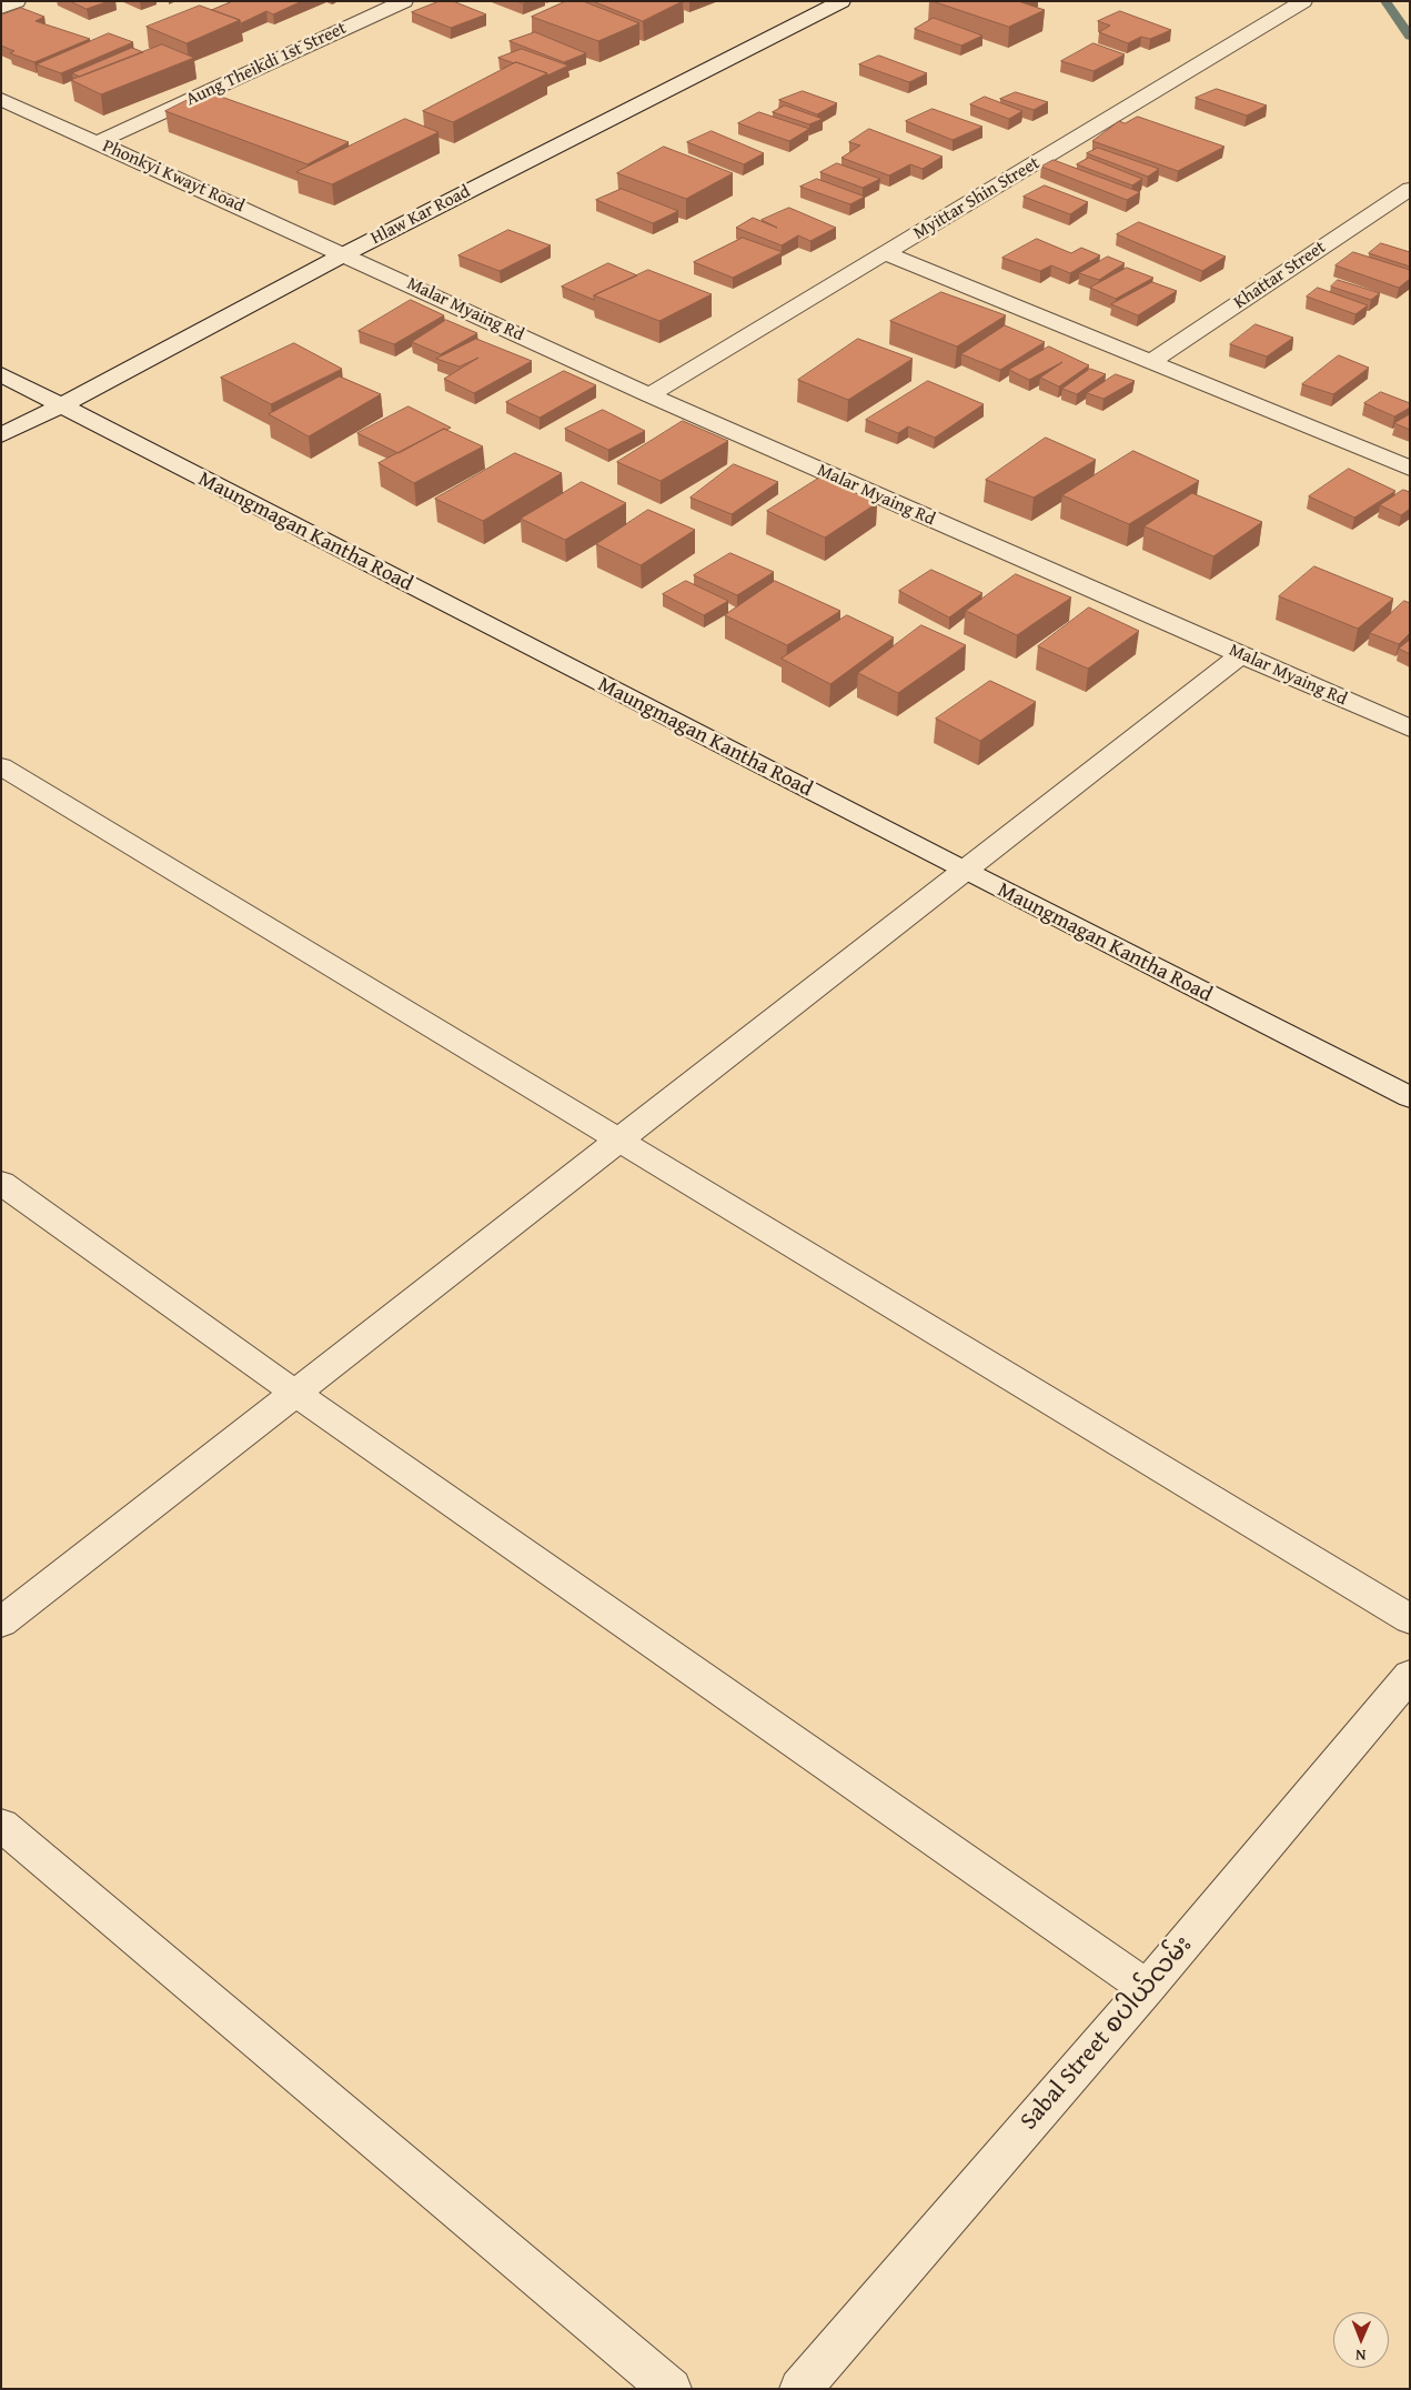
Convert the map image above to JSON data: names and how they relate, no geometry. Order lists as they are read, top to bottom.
{
  "streets": {
    "street": [
      "Aung Theikdi 1st Street",
      "Phonkyi Kwayt Road",
      "Myittar Shin Street",
      "Hlaw Kar Road",
      "Khattar Street",
      "Malar Myaing Rd",
      "Maungmagan Kantha Road",
      "Sabal Street စပါယ်လမ်း"
    ]
  },
  "crossings": [
    ["Aung Theikdi 1st Street", "Phonkyi Kwayt Road"],
    ["Phonkyi Kwayt Road", "Hlaw Kar Road"],
    ["Phonkyi Kwayt Road", "Malar Myaing Rd"],
    ["Myittar Shin Street", "Malar Myaing Rd"],
    ["Hlaw Kar Road", "Malar Myaing Rd"],
    ["Hlaw Kar Road", "Maungmagan Kantha Road"]
  ],
  "north": "bottom"
}
